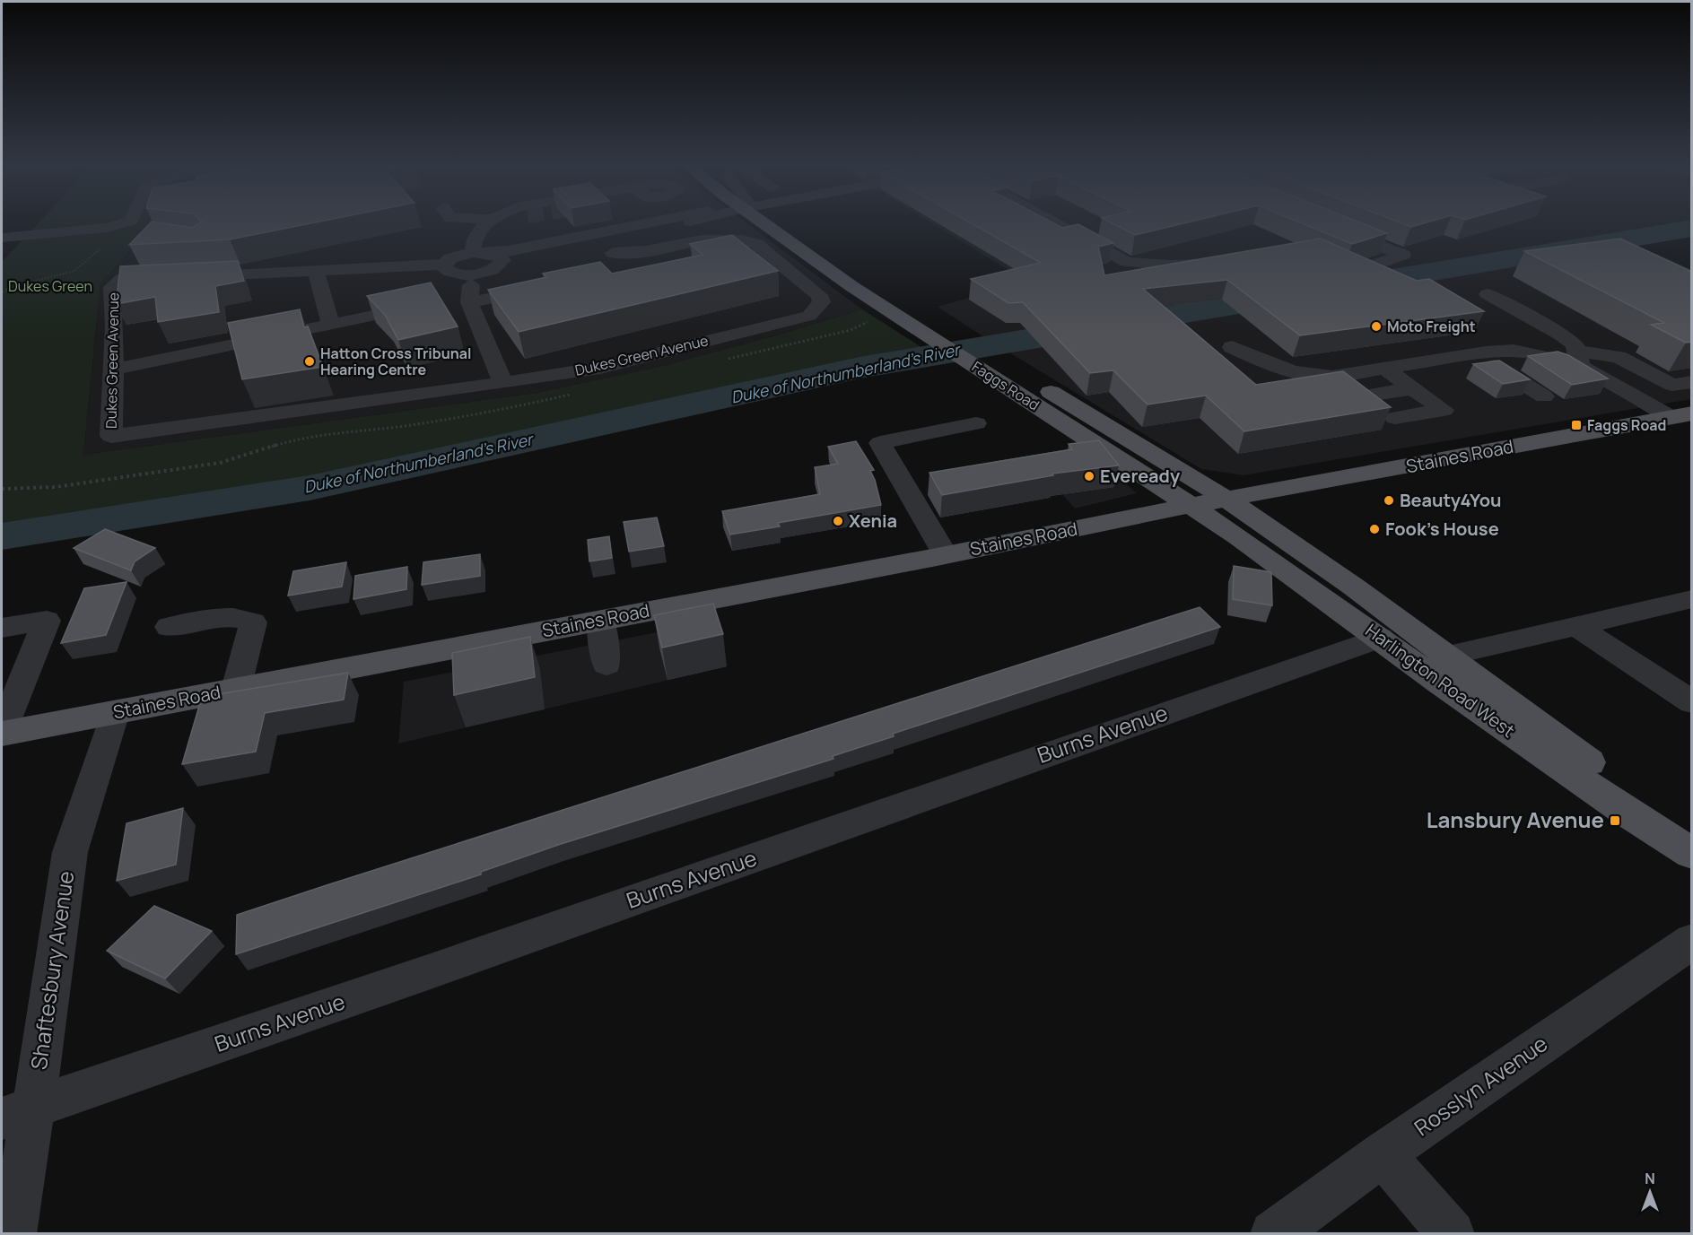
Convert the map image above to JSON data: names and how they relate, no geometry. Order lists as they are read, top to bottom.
{
  "streets": {
    "main road": ["Faggs Road", "Staines Road", "Harlington Road West"],
    "street": [
      "Dukes Green Avenue",
      "Burns Avenue",
      "Shaftesbury Avenue",
      "Rosslyn Avenue"
    ]
  },
  "crossings": [
    ["Faggs Road", "Staines Road"],
    ["Faggs Road", "Harlington Road West"],
    ["Staines Road", "Harlington Road West"],
    ["Staines Road", "Shaftesbury Avenue"],
    ["Harlington Road West", "Burns Avenue"],
    ["Burns Avenue", "Shaftesbury Avenue"]
  ],
  "water": ["Duke of Northumberland's River"],
  "parks": ["Dukes Green"],
  "places": {
    "other": [
      "Moto Freight",
      "Hatton Cross Tribunal Hearing Centre",
      "Eveready",
      "Beauty4You",
      "Xenia",
      "Fook's House"
    ],
    "transit": ["Faggs Road", "Lansbury Avenue"]
  },
  "north": "top"
}
